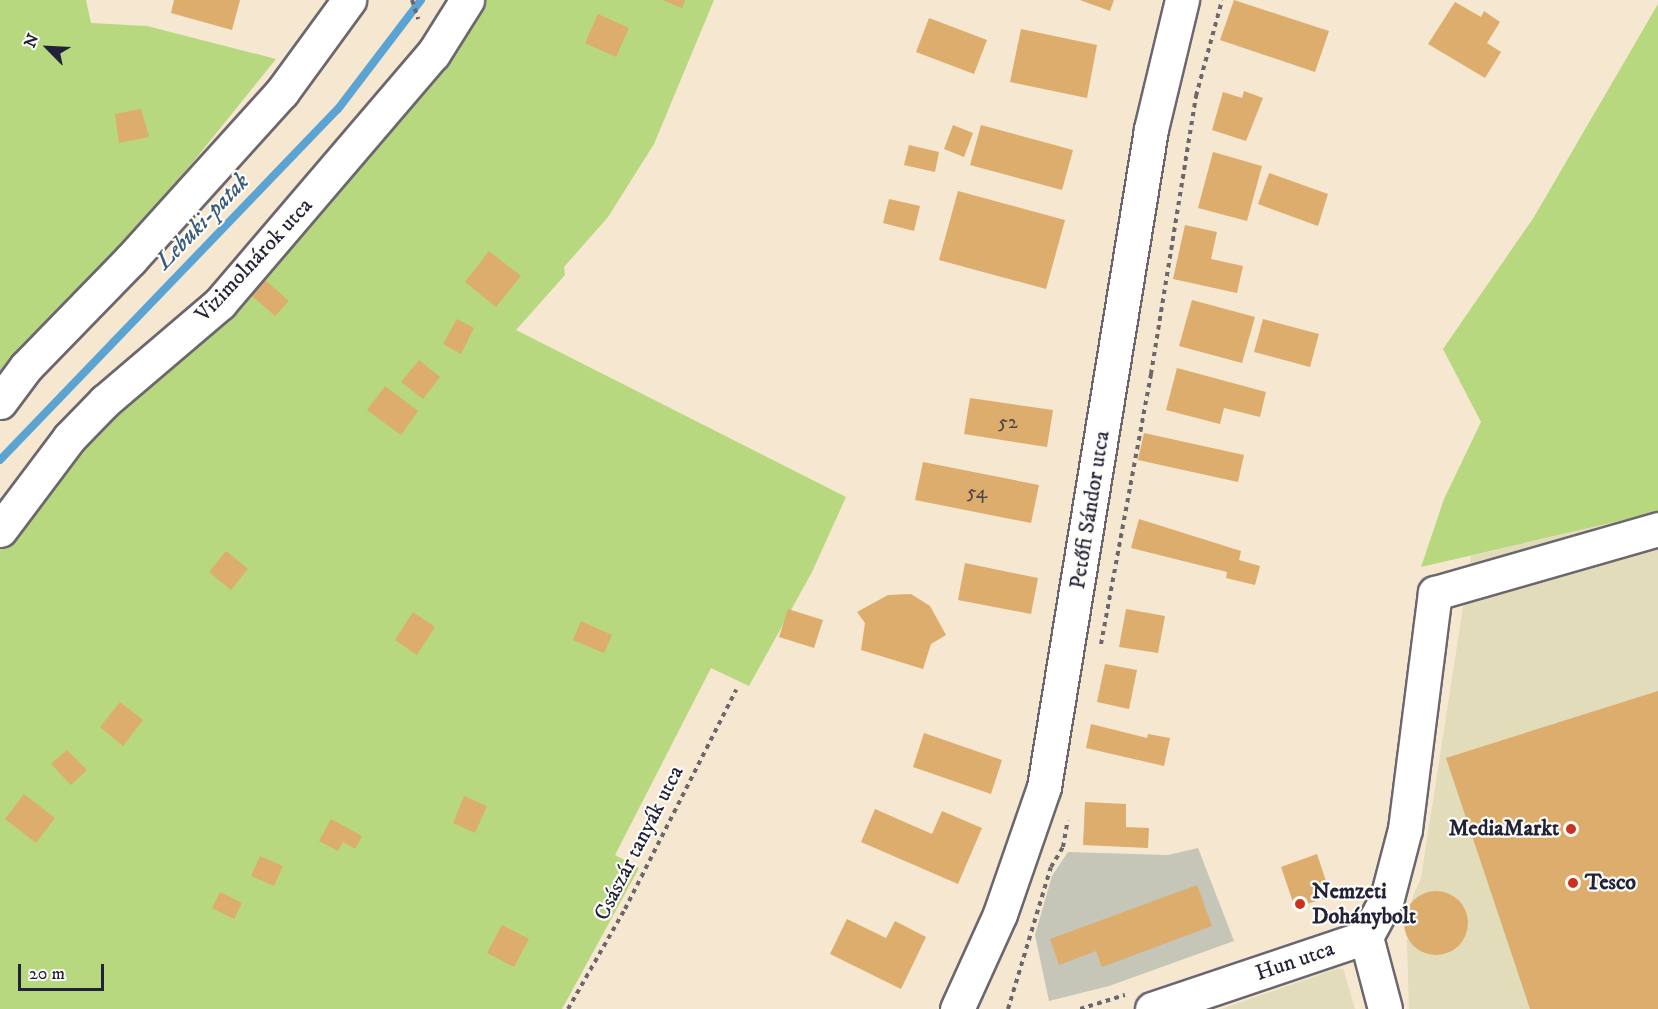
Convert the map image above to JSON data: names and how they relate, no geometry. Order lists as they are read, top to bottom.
{
  "streets": {
    "street": ["Vizimolnárok utca", "Petőfi Sándor utca", "Hun utca"],
    "path": ["Császár tanyák utca"]
  },
  "water": ["Lebuki-patak"],
  "places": ["MediaMarkt", "Tesco", "Nemzeti Dohánybolt"],
  "house_numbers": ["52", "54"],
  "scale_bar": "20 m",
  "north": "top left"
}
